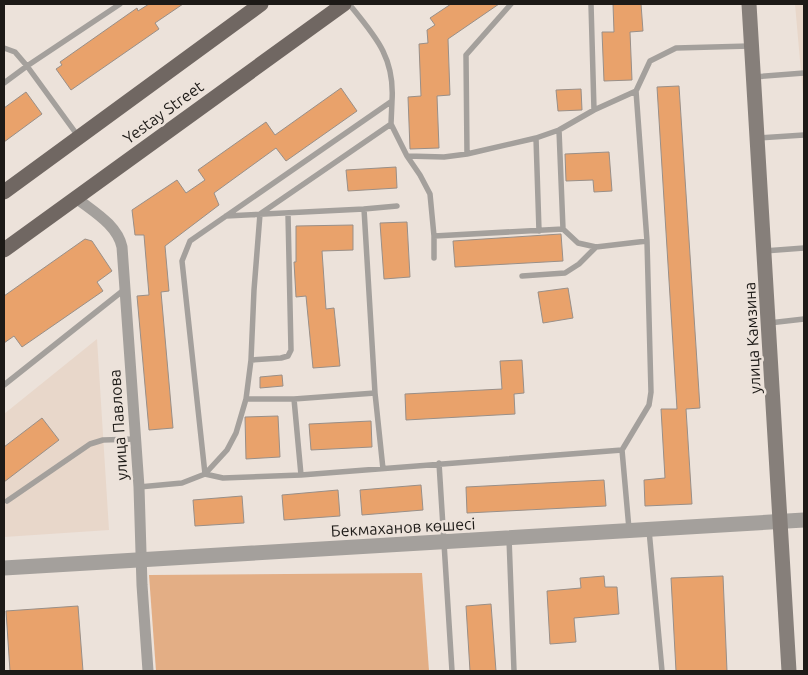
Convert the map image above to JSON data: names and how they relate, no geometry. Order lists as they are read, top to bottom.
{
  "streets": {
    "main road": ["Yestay Street", "улица Камзина"],
    "street": ["улица Павлова", "Бекмаханов көшесі"]
  },
  "crossings": [
    ["Yestay Street", "улица Павлова"],
    ["улица Камзина", "Бекмаханов көшесі"],
    ["улица Павлова", "Бекмаханов көшесі"]
  ]
}
